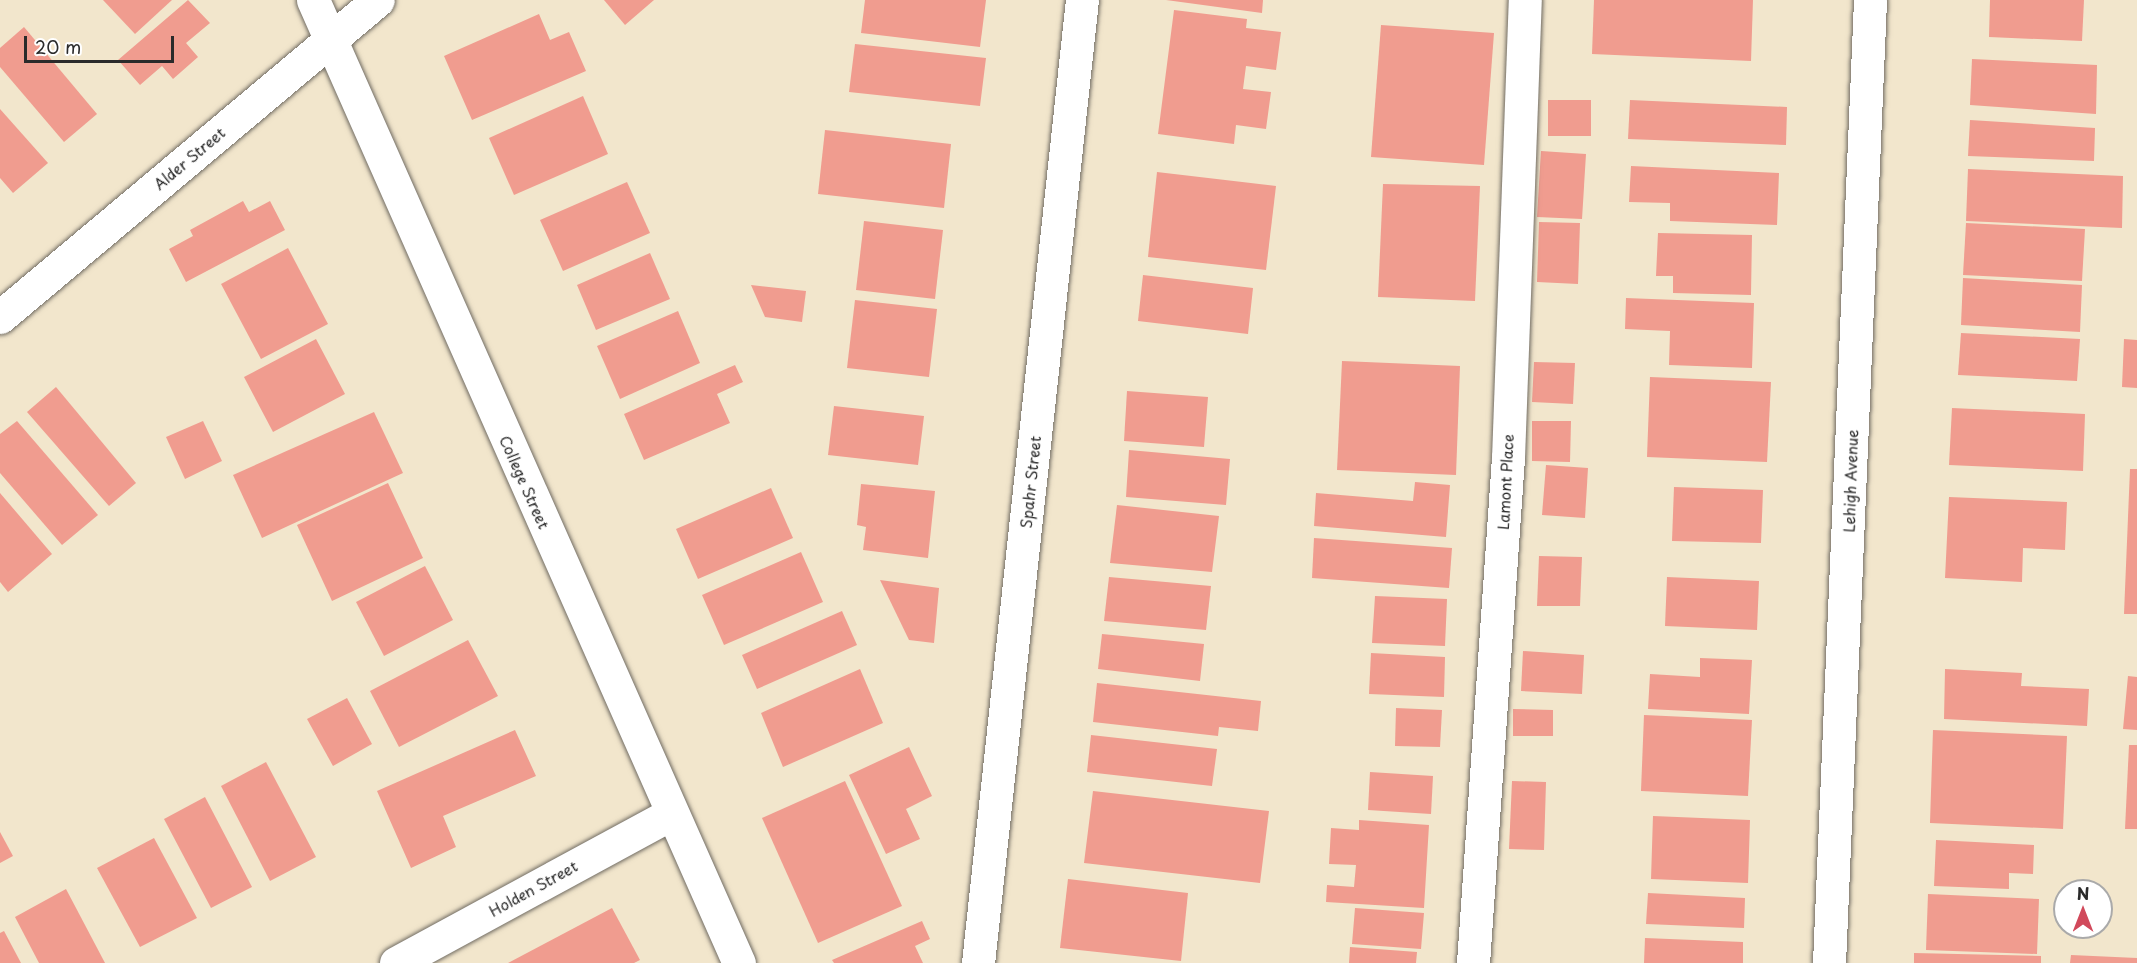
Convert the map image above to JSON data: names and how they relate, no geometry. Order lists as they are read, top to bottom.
{
  "streets": {
    "street": [
      "Alder Street",
      "Lehigh Avenue",
      "College Street",
      "Spahr Street",
      "Lamont Place",
      "Holden Street"
    ]
  },
  "crossings": [
    ["Alder Street", "College Street"],
    ["College Street", "Holden Street"]
  ],
  "scale_bar": "20 m",
  "north": "top"
}
